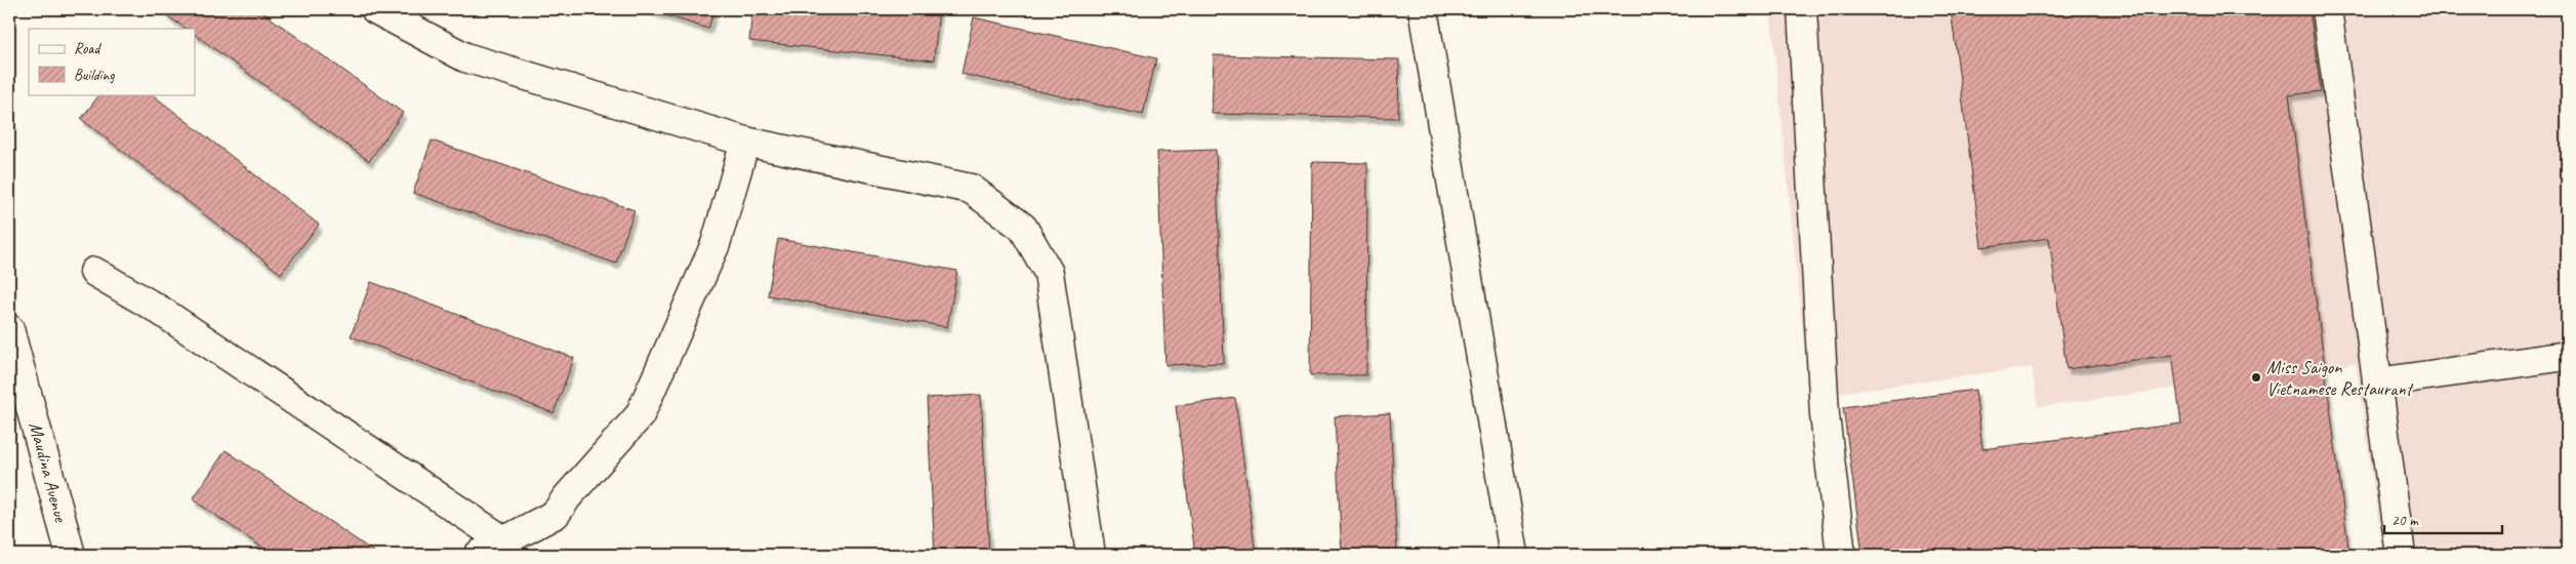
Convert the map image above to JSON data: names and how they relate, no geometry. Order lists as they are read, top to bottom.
{
  "streets": {
    "street": ["Maudina Avenue"]
  },
  "places": ["Miss Saigon Vietnamese Restaurant"],
  "legend": ["Road", "Building"],
  "scale_bar": "20 m"
}
